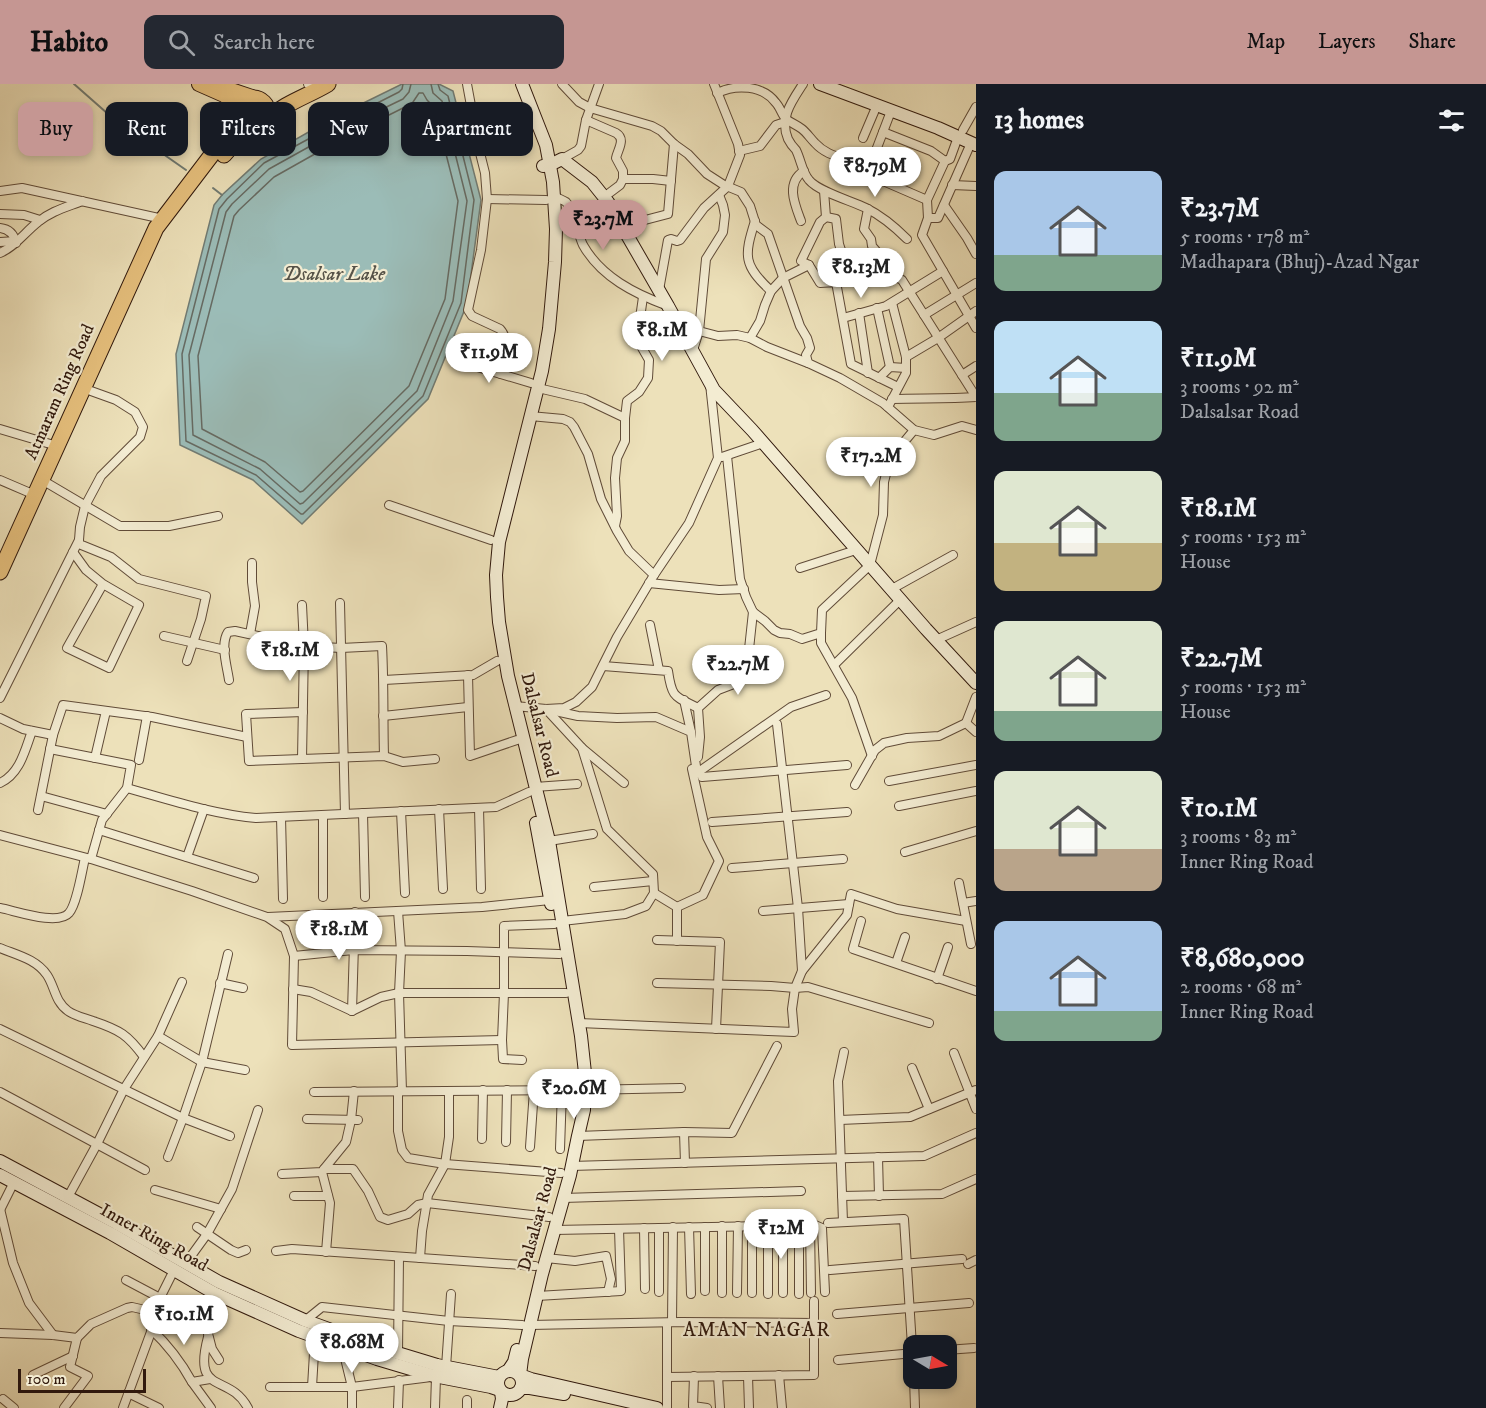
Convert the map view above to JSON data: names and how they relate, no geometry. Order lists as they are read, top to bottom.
{
  "streets": {
    "highway": ["Atmaram Ring Road"],
    "street": ["Dalsalsar Road", "Inner Ring Road"]
  },
  "crossings": [
    ["Dalsalsar Road", "Inner Ring Road"]
  ],
  "districts": ["AMAN NAGAR"],
  "water": ["Dsalsar Lake"],
  "scale_bar": "100 m",
  "north": "right",
  "page": {
    "header": "Habito",
    "search": "Search here",
    "nav": ["Map", "Layers", "Share"],
    "heading": "13 homes",
    "chip": [
      "Buy",
      "Rent",
      "Filters",
      "New",
      "Apartment"
    ],
    "price": [
      "₹8.79M",
      "₹23.7M",
      "₹8.13M",
      "₹8.1M",
      "₹11.9M",
      "₹17.2M",
      "₹18.1M",
      "₹22.7M",
      "₹18.1M",
      "₹20.6M",
      "₹12M",
      "₹10.1M",
      "₹8.68M"
    ],
    "list": [
      {
        "name": "₹23.7M",
        "note": "5 rooms · 178 m² · Madhapara (Bhuj)-Azad Ngar"
      },
      {
        "name": "₹11.9M",
        "note": "3 rooms · 92 m² · Dalsalsar Road"
      },
      {
        "name": "₹18.1M",
        "note": "5 rooms · 153 m² · House"
      },
      {
        "name": "₹22.7M",
        "note": "5 rooms · 153 m² · House"
      },
      {
        "name": "₹10.1M",
        "note": "3 rooms · 83 m² · Inner Ring Road"
      },
      {
        "name": "₹8,680,000",
        "note": "2 rooms · 68 m² · Inner Ring Road"
      }
    ],
    "scale": "100 m"
  }
}
